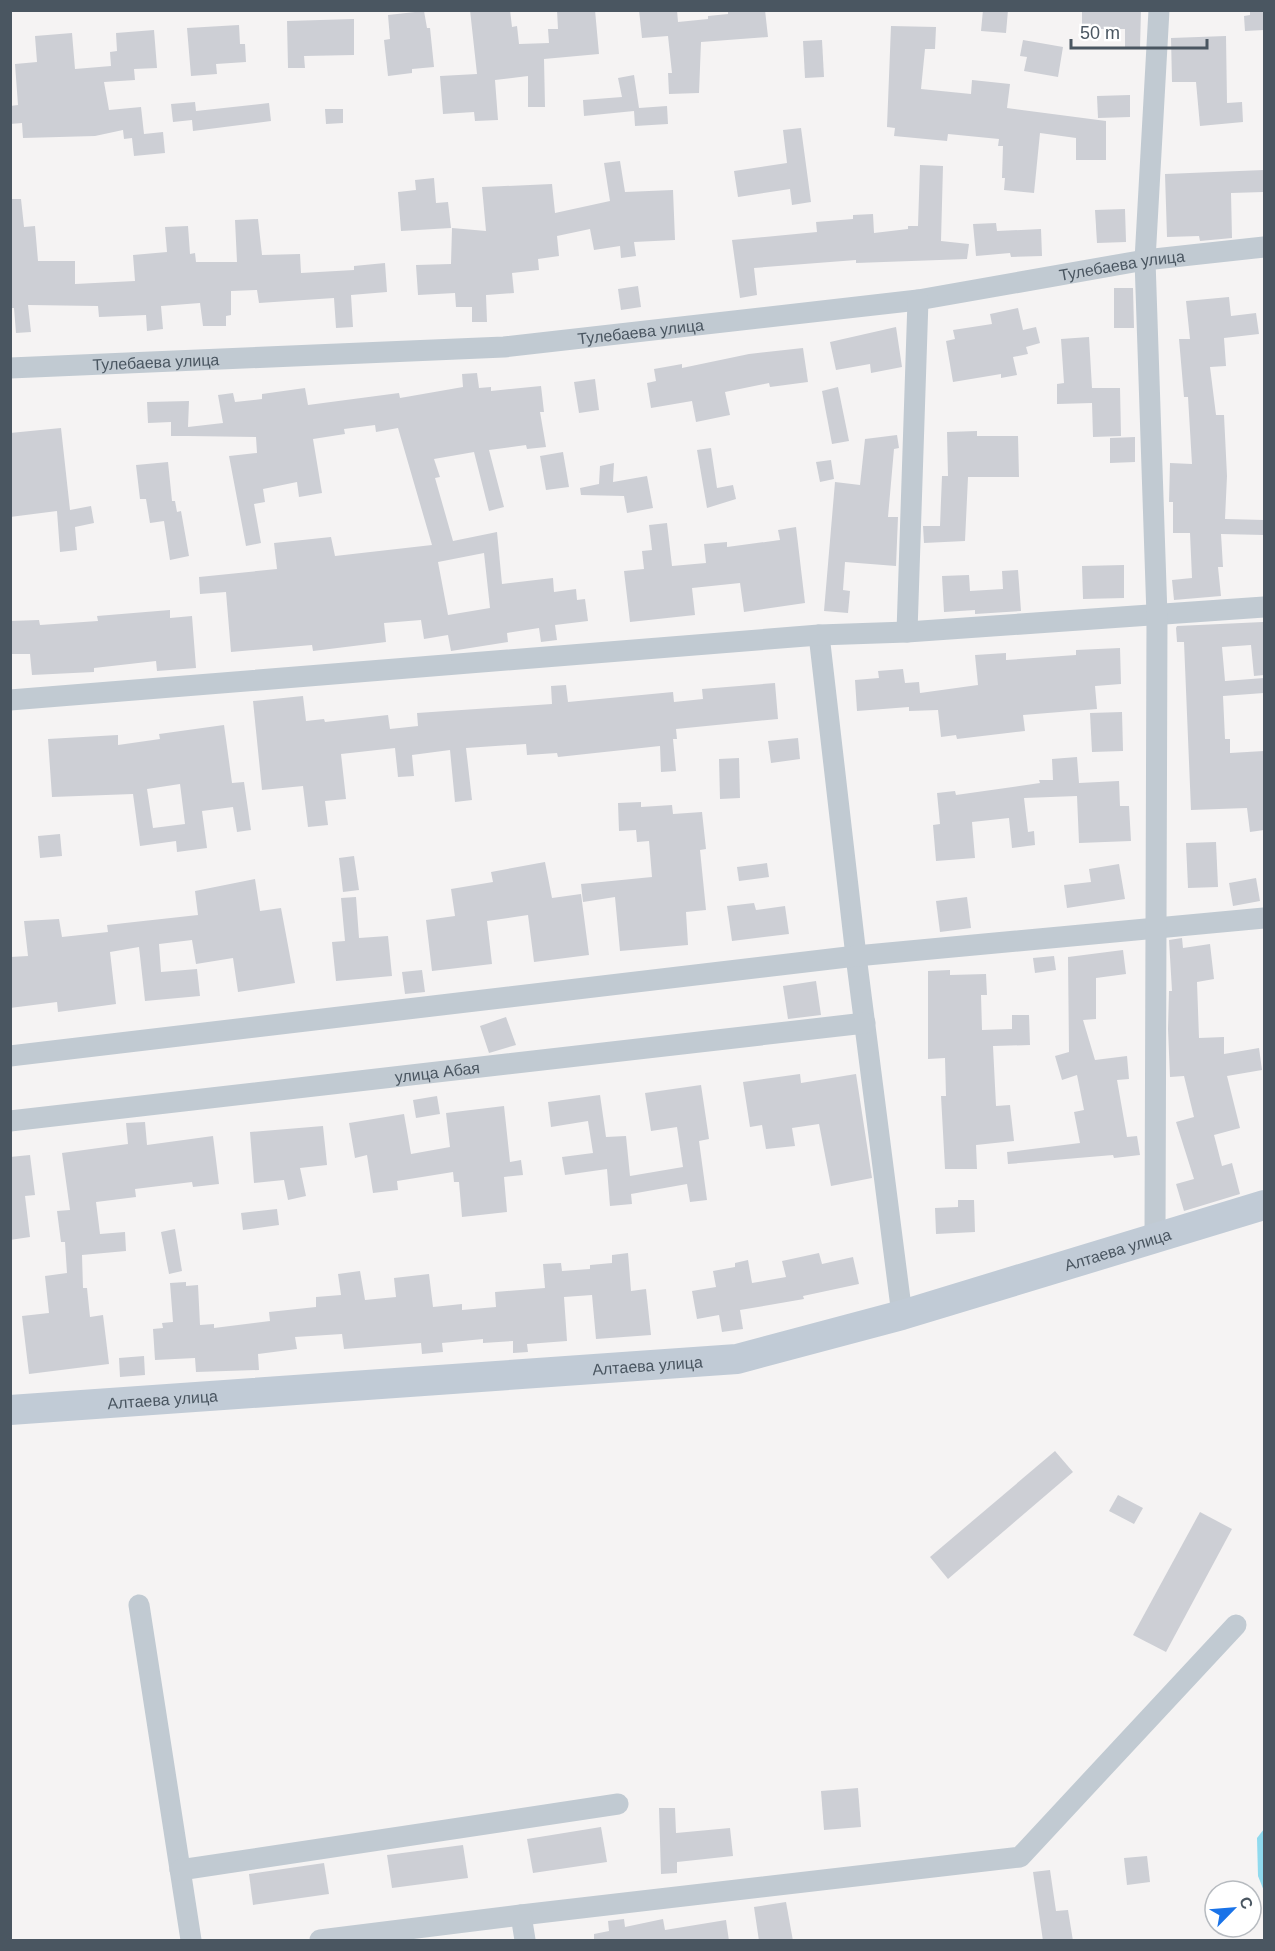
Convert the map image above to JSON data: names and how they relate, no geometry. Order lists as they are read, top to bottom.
{
  "streets": {
    "main road": ["Алтаева улица"],
    "street": ["Тулебаева улица", "улица Абая"]
  },
  "scale_bar": "50 m",
  "north": "top right"
}
